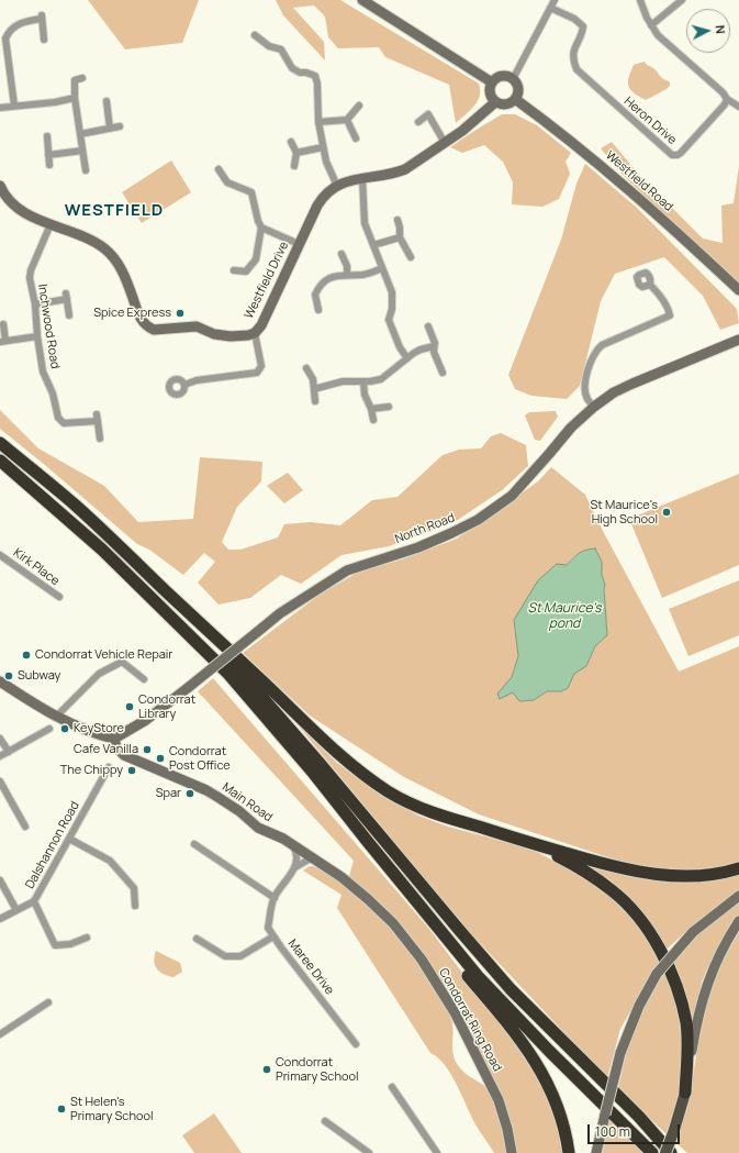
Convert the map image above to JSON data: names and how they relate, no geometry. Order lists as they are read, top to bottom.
{
  "streets": {
    "street": [
      "Heron Drive",
      "Westfield Road",
      "Westfield Drive",
      "Inchwood Road",
      "North Road",
      "Kirk Place",
      "Main Road",
      "Dalshannon Road",
      "Maree Drive",
      "Condorrat Ring Road"
    ]
  },
  "crossings": [
    ["Westfield Road", "Westfield Drive"],
    ["Westfield Drive", "Inchwood Road"],
    ["North Road", "Main Road"],
    ["Main Road", "Condorrat Ring Road"]
  ],
  "districts": ["WESTFIELD"],
  "water": ["St Maurice's pond"],
  "places": [
    "Spice Express",
    "St Maurice's High School",
    "Condorrat Vehicle Repair",
    "Subway",
    "Condorrat Library",
    "KeyStore",
    "Cafe Vanilla",
    "Condorrat Post Office",
    "The Chippy",
    "Spar",
    "Condorrat Primary School",
    "St Helen's Primary School"
  ],
  "scale_bar": "100 m",
  "north": "right"
}
